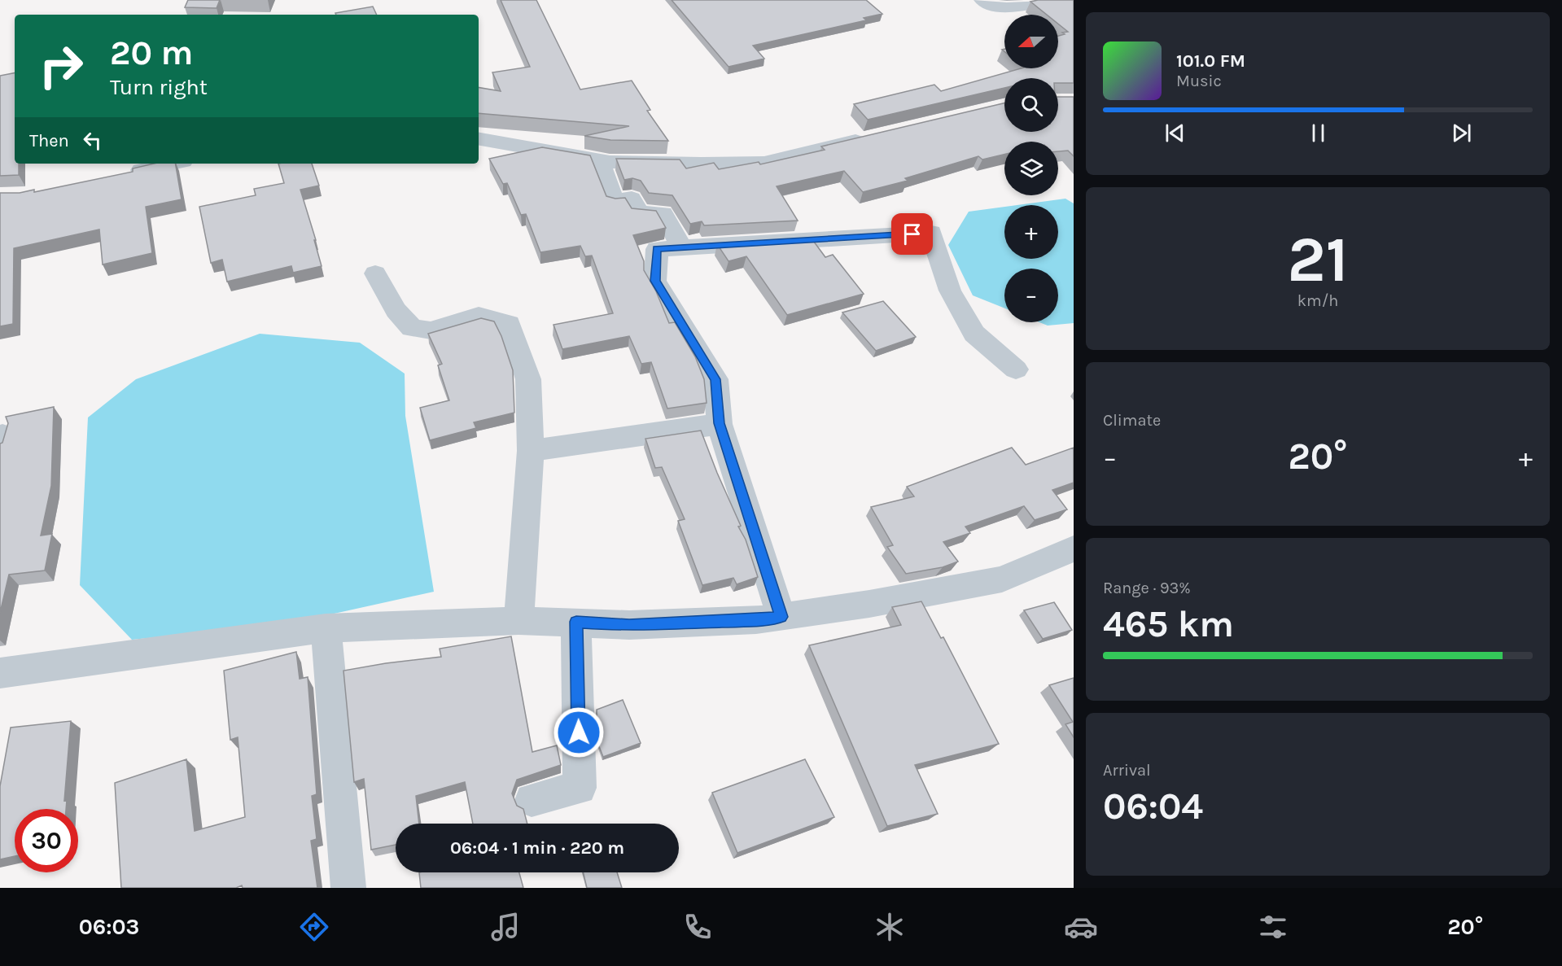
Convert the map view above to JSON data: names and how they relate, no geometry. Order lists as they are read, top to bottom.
{
  "north": "left",
  "page": {
    "map_buttons": ["+", "−"],
    "turn": ["20 m", "Turn right"],
    "song": ["101.0 FM", "Music"],
    "then": "Then",
    "tile": [
      ["21", "km/h"],
      "Climate",
      ["Range · 93%", "465 km"],
      ["Arrival", "06:04"]
    ],
    "heat": ["−", "20°", "+"],
    "limit": "30",
    "trip": "06:04 · 1 min · 220 m",
    "tabs": ["06:03", "20°"]
  }
}
